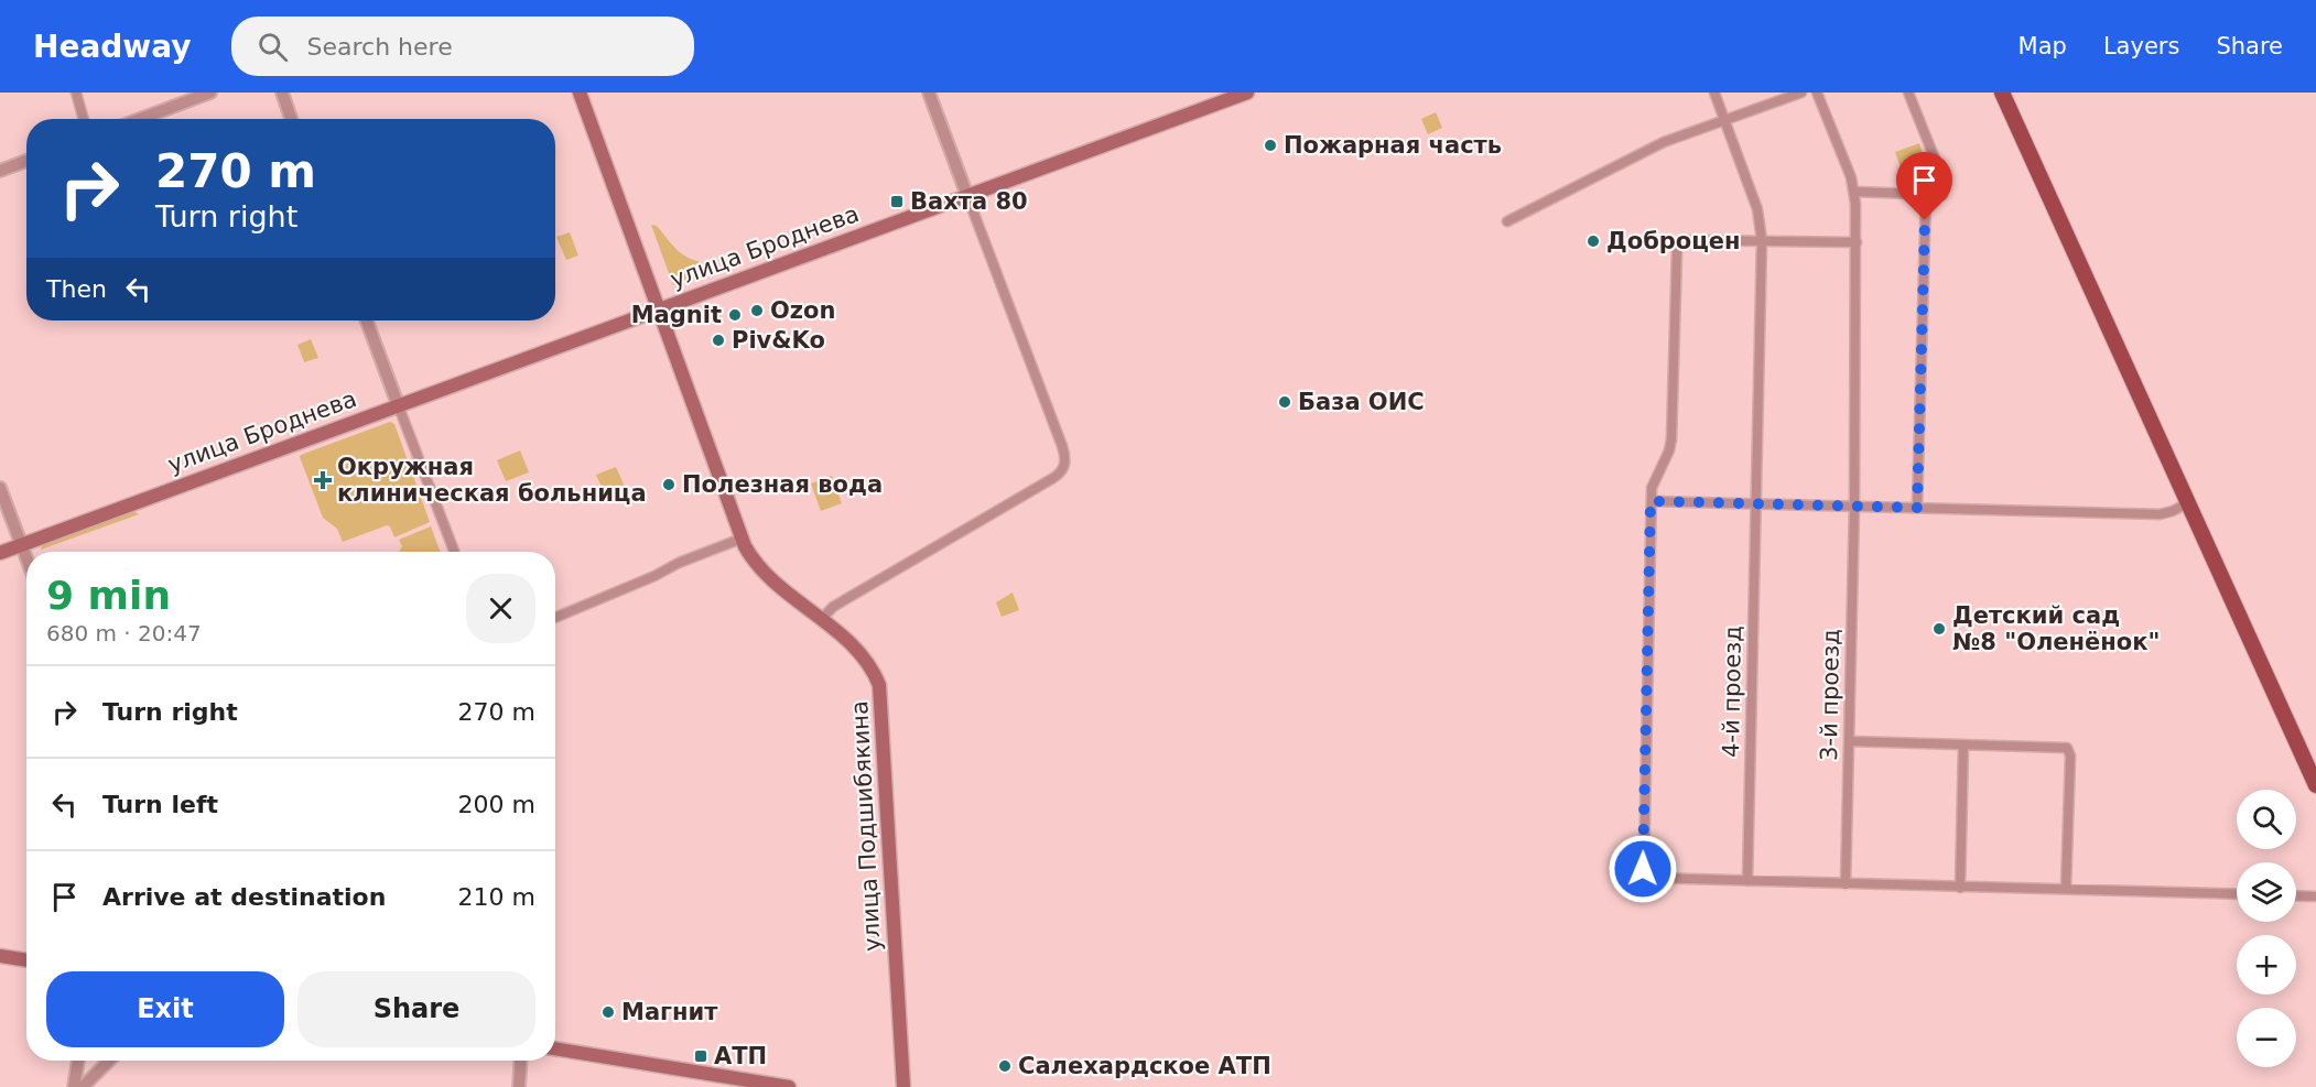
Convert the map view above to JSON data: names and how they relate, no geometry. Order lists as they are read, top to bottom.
{
  "streets": {
    "main road": ["улица Броднева", "улица Подшибякина"],
    "street": ["4-й проезд", "3-й проезд"]
  },
  "crossings": [
    ["улица Броднева", "улица Подшибякина"]
  ],
  "places": {
    "other": [
      "Пожарная часть",
      "Доброцен",
      "Ozon",
      "Magnit",
      "Piv&Ko",
      "База ОИС",
      "Полезная вода",
      "Детский сад №8 \"Оленёнок\"",
      "Магнит",
      "Салехардское АТП"
    ],
    "transit": ["Вахта 80", "АТП"],
    "health": ["Окружная клиническая больница"]
  },
  "page": {
    "header": "Headway",
    "search": "Search here",
    "nav": ["Map", "Layers", "Share"],
    "turn": ["270 m", "Turn right"],
    "then": "Then",
    "heading": ["9 min", "680 m · 20:47"],
    "list": [
      {
        "name": "Turn right",
        "value": "270 m"
      },
      {
        "name": "Turn left",
        "value": "200 m"
      },
      {
        "name": "Arrive at destination",
        "value": "210 m"
      }
    ],
    "map_buttons": ["+", "−"],
    "buttons": ["Exit", "Share"]
  }
}
